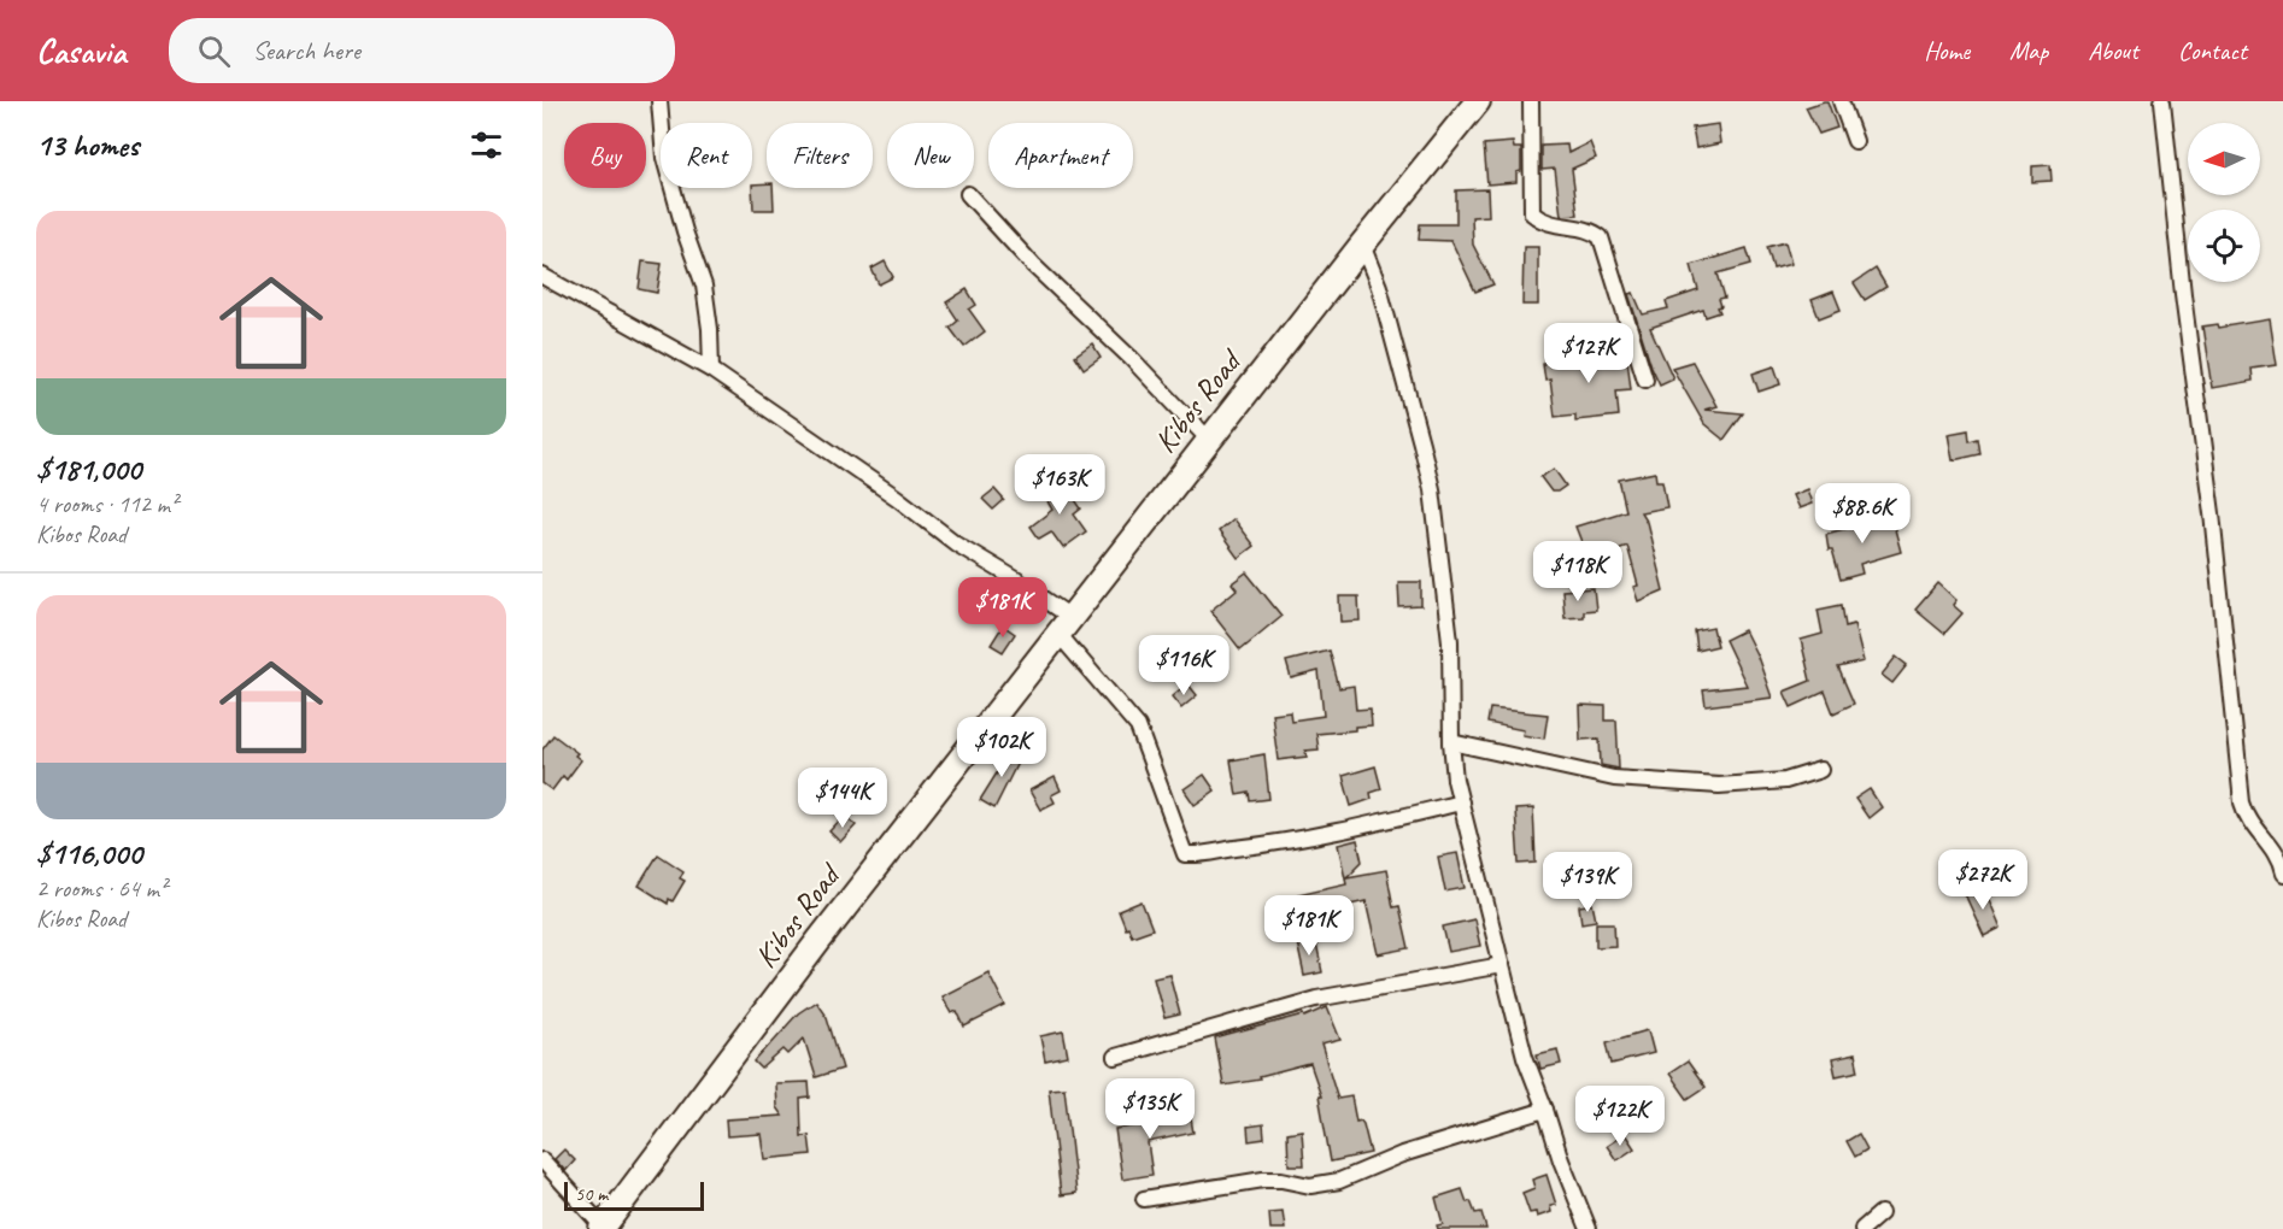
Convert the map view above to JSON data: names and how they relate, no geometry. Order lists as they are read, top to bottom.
{
  "streets": {
    "main road": ["Kibos Road"]
  },
  "scale_bar": "50 m",
  "north": "left",
  "page": {
    "header": "Casavia",
    "search": "Search here",
    "nav": [
      "Home",
      "Map",
      "About",
      "Contact"
    ],
    "heading": "13 homes",
    "chip": [
      "Buy",
      "Rent",
      "Filters",
      "New",
      "Apartment"
    ],
    "list": [
      {
        "name": "$181,000",
        "note": "4 rooms · 112 m² · Kibos Road"
      },
      {
        "name": "$116,000",
        "note": "2 rooms · 64 m² · Kibos Road"
      }
    ],
    "price": [
      "$127K",
      "$163K",
      "$88.6K",
      "$118K",
      "$181K",
      "$116K",
      "$102K",
      "$144K",
      "$272K",
      "$139K",
      "$181K",
      "$135K",
      "$122K"
    ],
    "scale": "50 m"
  }
}
